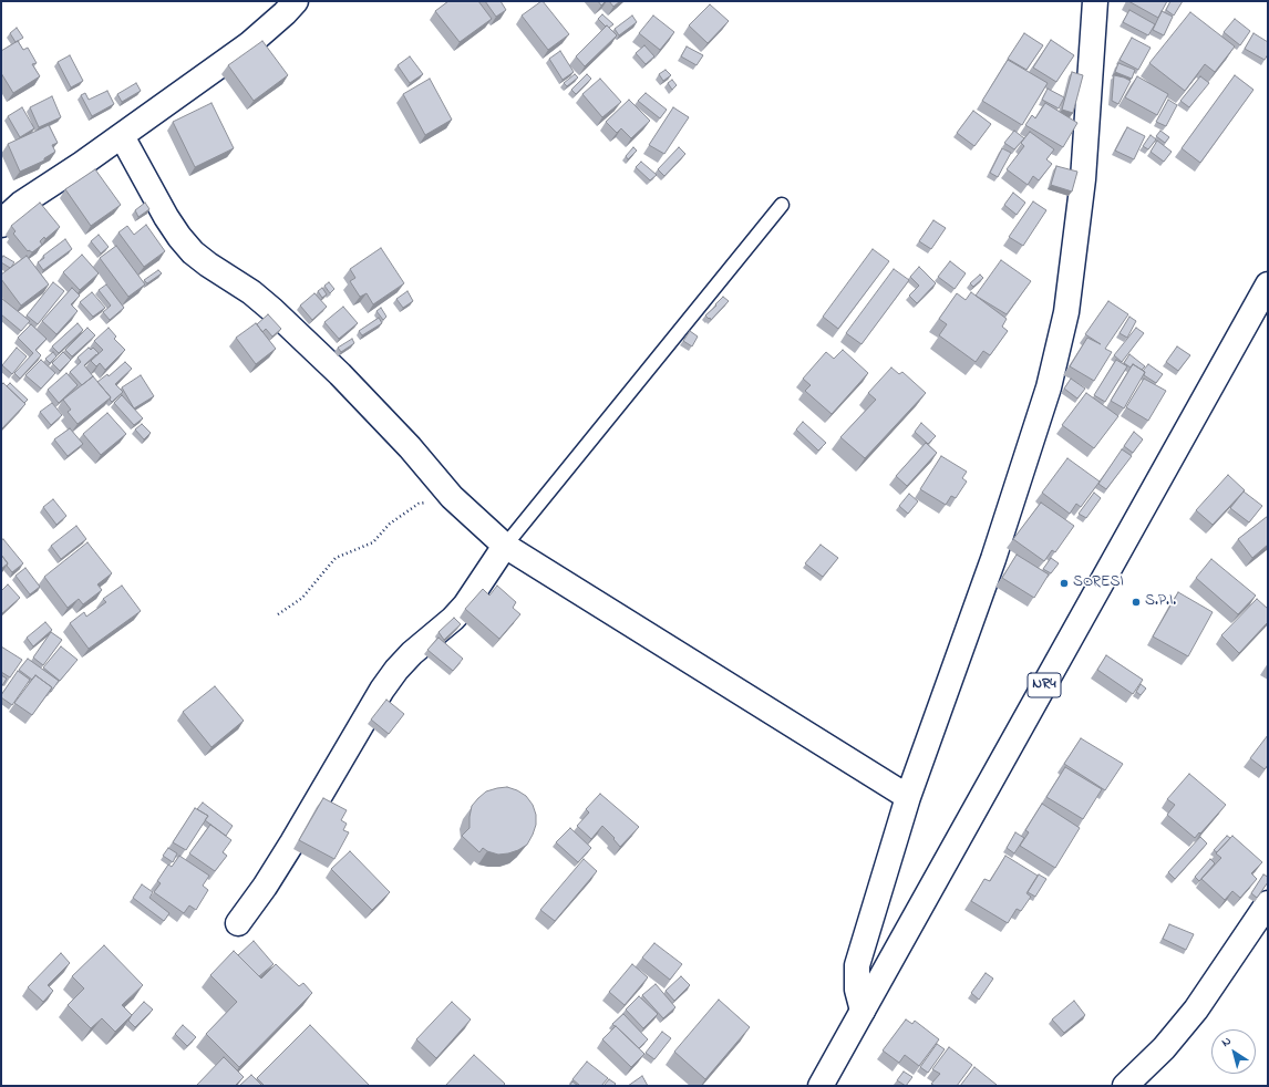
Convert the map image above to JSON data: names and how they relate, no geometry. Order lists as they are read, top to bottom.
{
  "streets": {
    "main road": ["NR4"]
  },
  "places": ["SORESI", "S.P.I."],
  "north": "top left"
}
